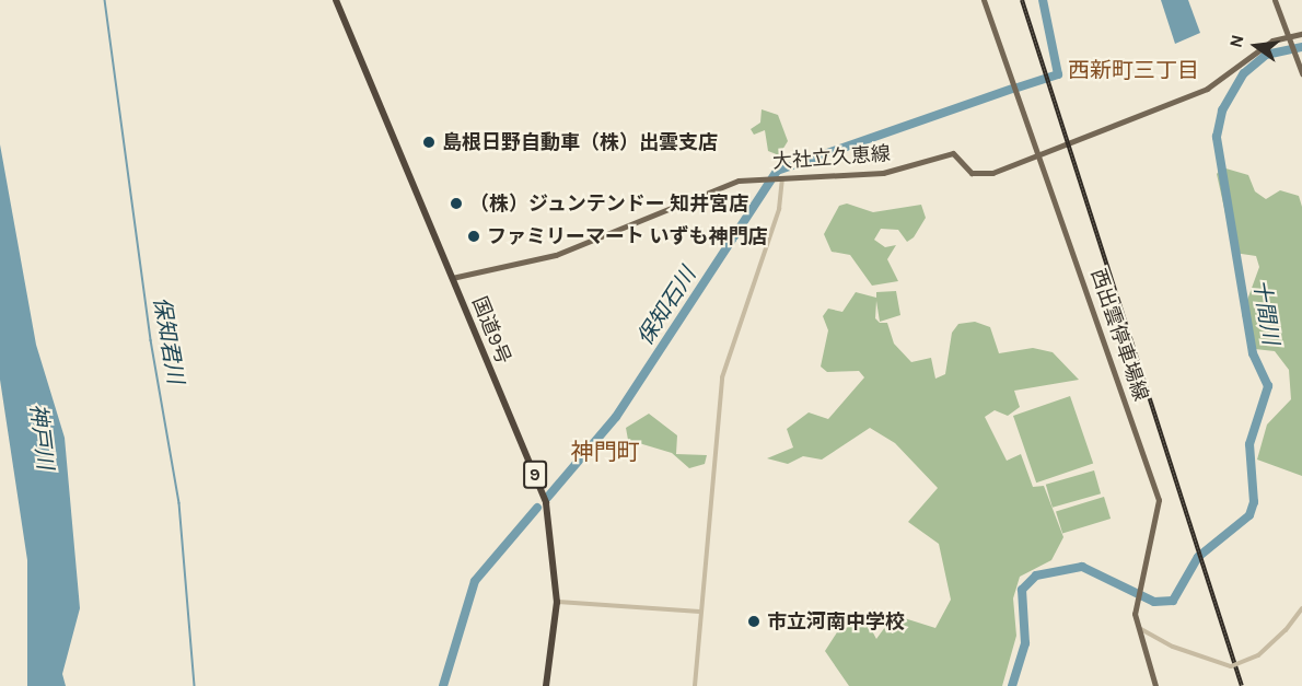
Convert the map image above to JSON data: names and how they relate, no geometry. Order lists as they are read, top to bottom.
{
  "streets": {
    "highway": ["国道9号", "9"],
    "main road": ["大社立久恵線", "西出雲停車場線"]
  },
  "crossings": [
    ["大社立久恵線", "国道9号"],
    ["大社立久恵線", "西出雲停車場線"]
  ],
  "districts": ["西新町三丁目", "神門町"],
  "water": [
    "保知石川",
    "十間川",
    "保知君川",
    "神戸川"
  ],
  "places": [
    "島根日野自動車（株）出雲支店",
    "（株）ジュンテンドー 知井宮店",
    "ファミリーマート いずも神門店",
    "市立河南中学校"
  ],
  "north": "left"
}
